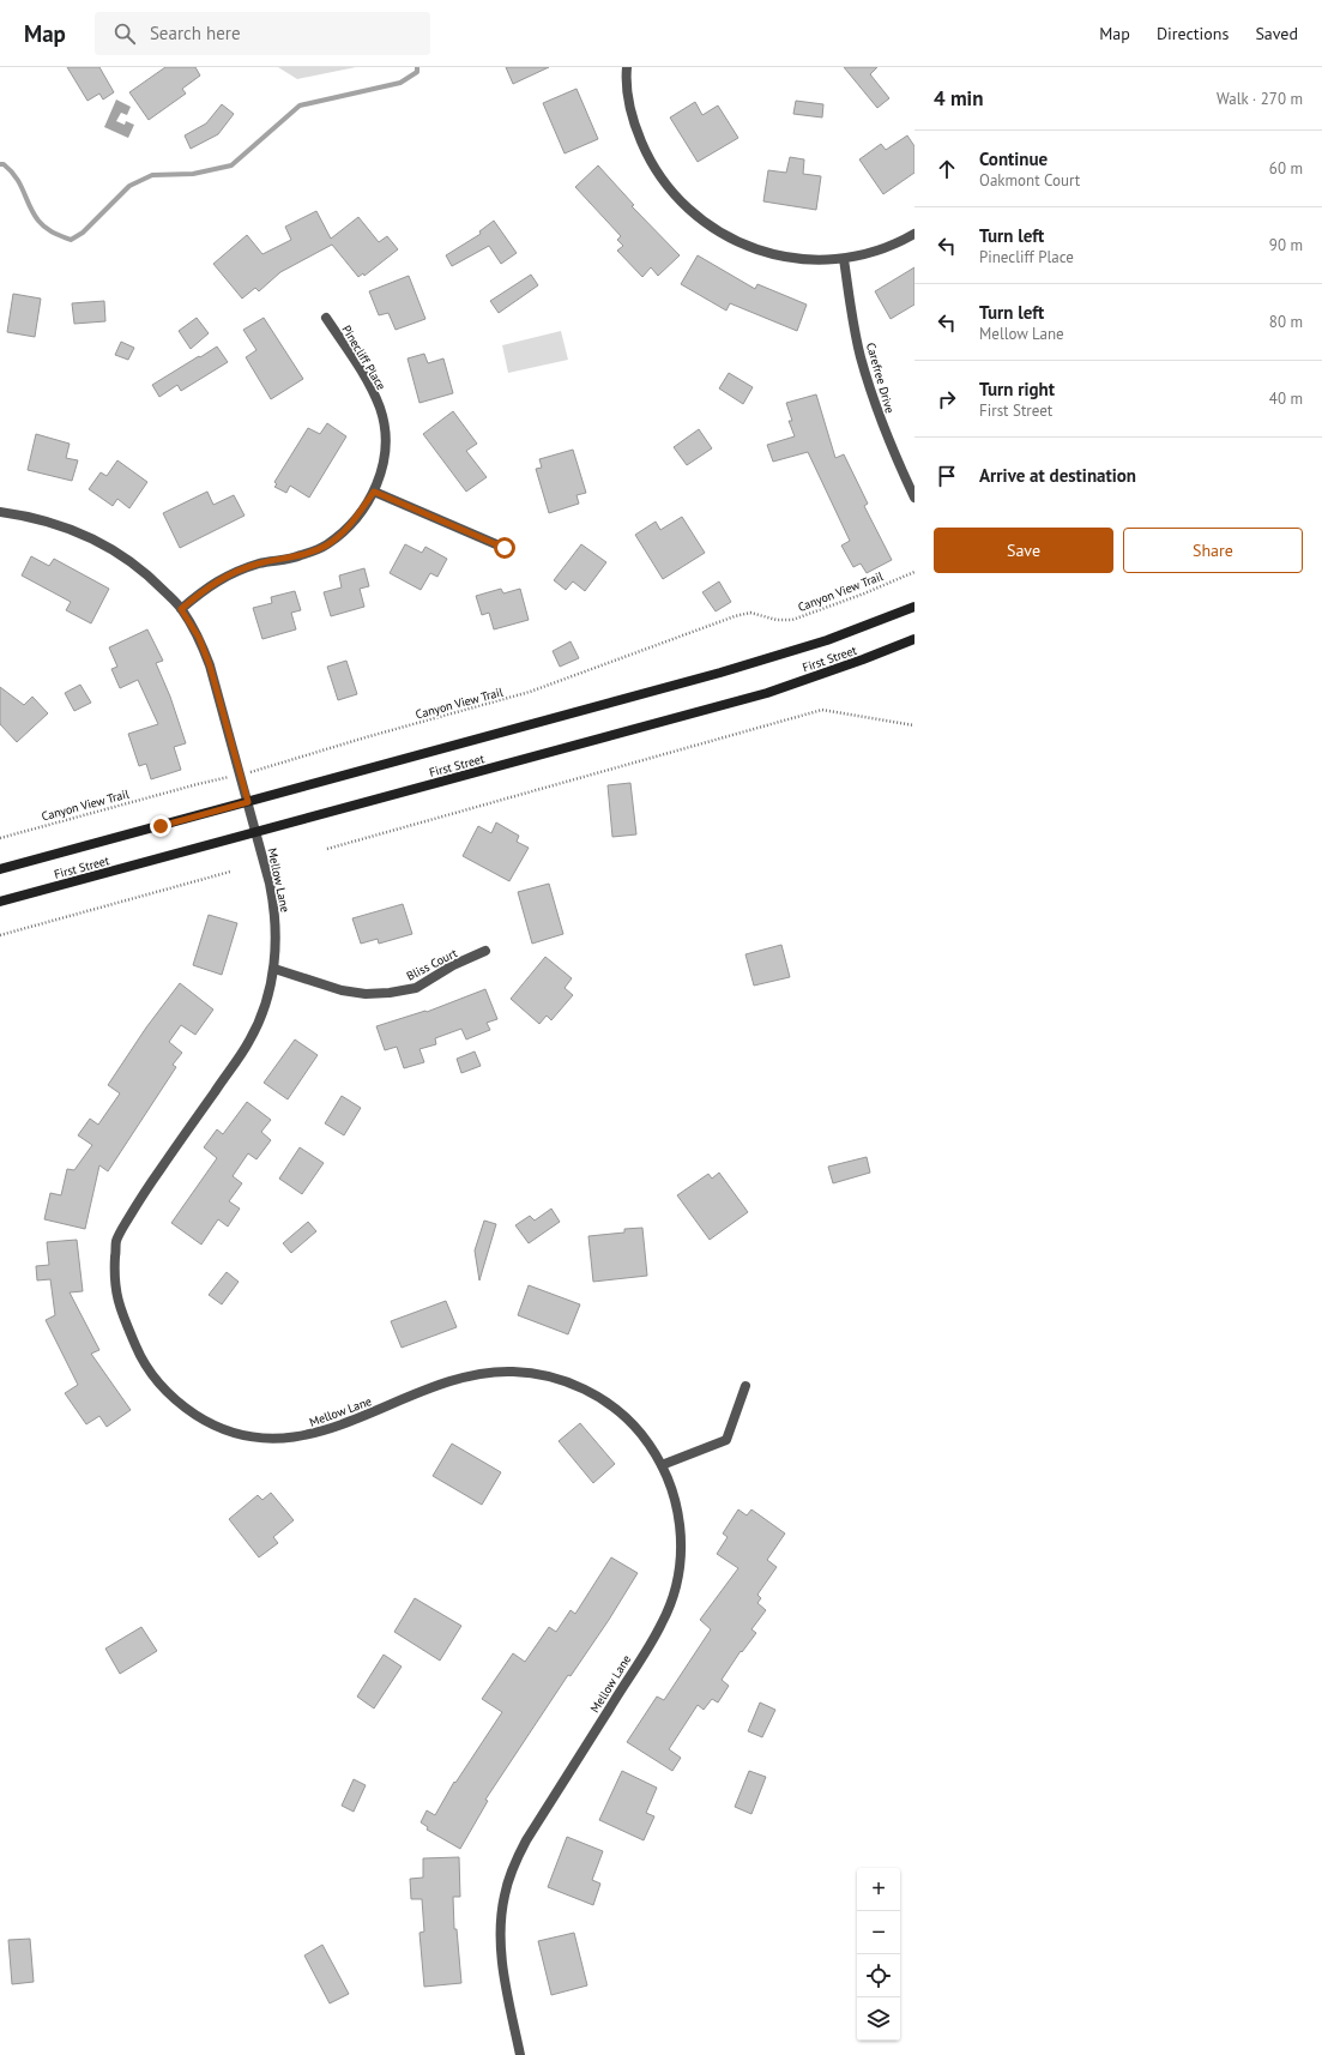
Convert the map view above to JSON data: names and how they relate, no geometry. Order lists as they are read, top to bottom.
{
  "streets": {
    "main road": ["First Street"],
    "street": [
      "Pinecliff Place",
      "Carefree Drive",
      "Mellow Lane",
      "Bliss Court"
    ],
    "path": ["Canyon View Trail"]
  },
  "crossings": [
    ["Pinecliff Place", "Mellow Lane"],
    ["Canyon View Trail", "Mellow Lane"],
    ["First Street", "Mellow Lane"],
    ["Mellow Lane", "Bliss Court"]
  ],
  "page": {
    "header": "Map",
    "search": "Search here",
    "nav": ["Map", "Directions", "Saved"],
    "heading": ["4 min", "Walk · 270 m"],
    "list": [
      ["Continue", "Oakmont Court", "60 m"],
      ["Turn left", "Pinecliff Place", "90 m"],
      ["Turn left", "Mellow Lane", "80 m"],
      ["Turn right", "First Street", "40 m"],
      "Arrive at destination"
    ],
    "buttons": ["Save", "Share"],
    "map_buttons": ["+", "−"]
  }
}
